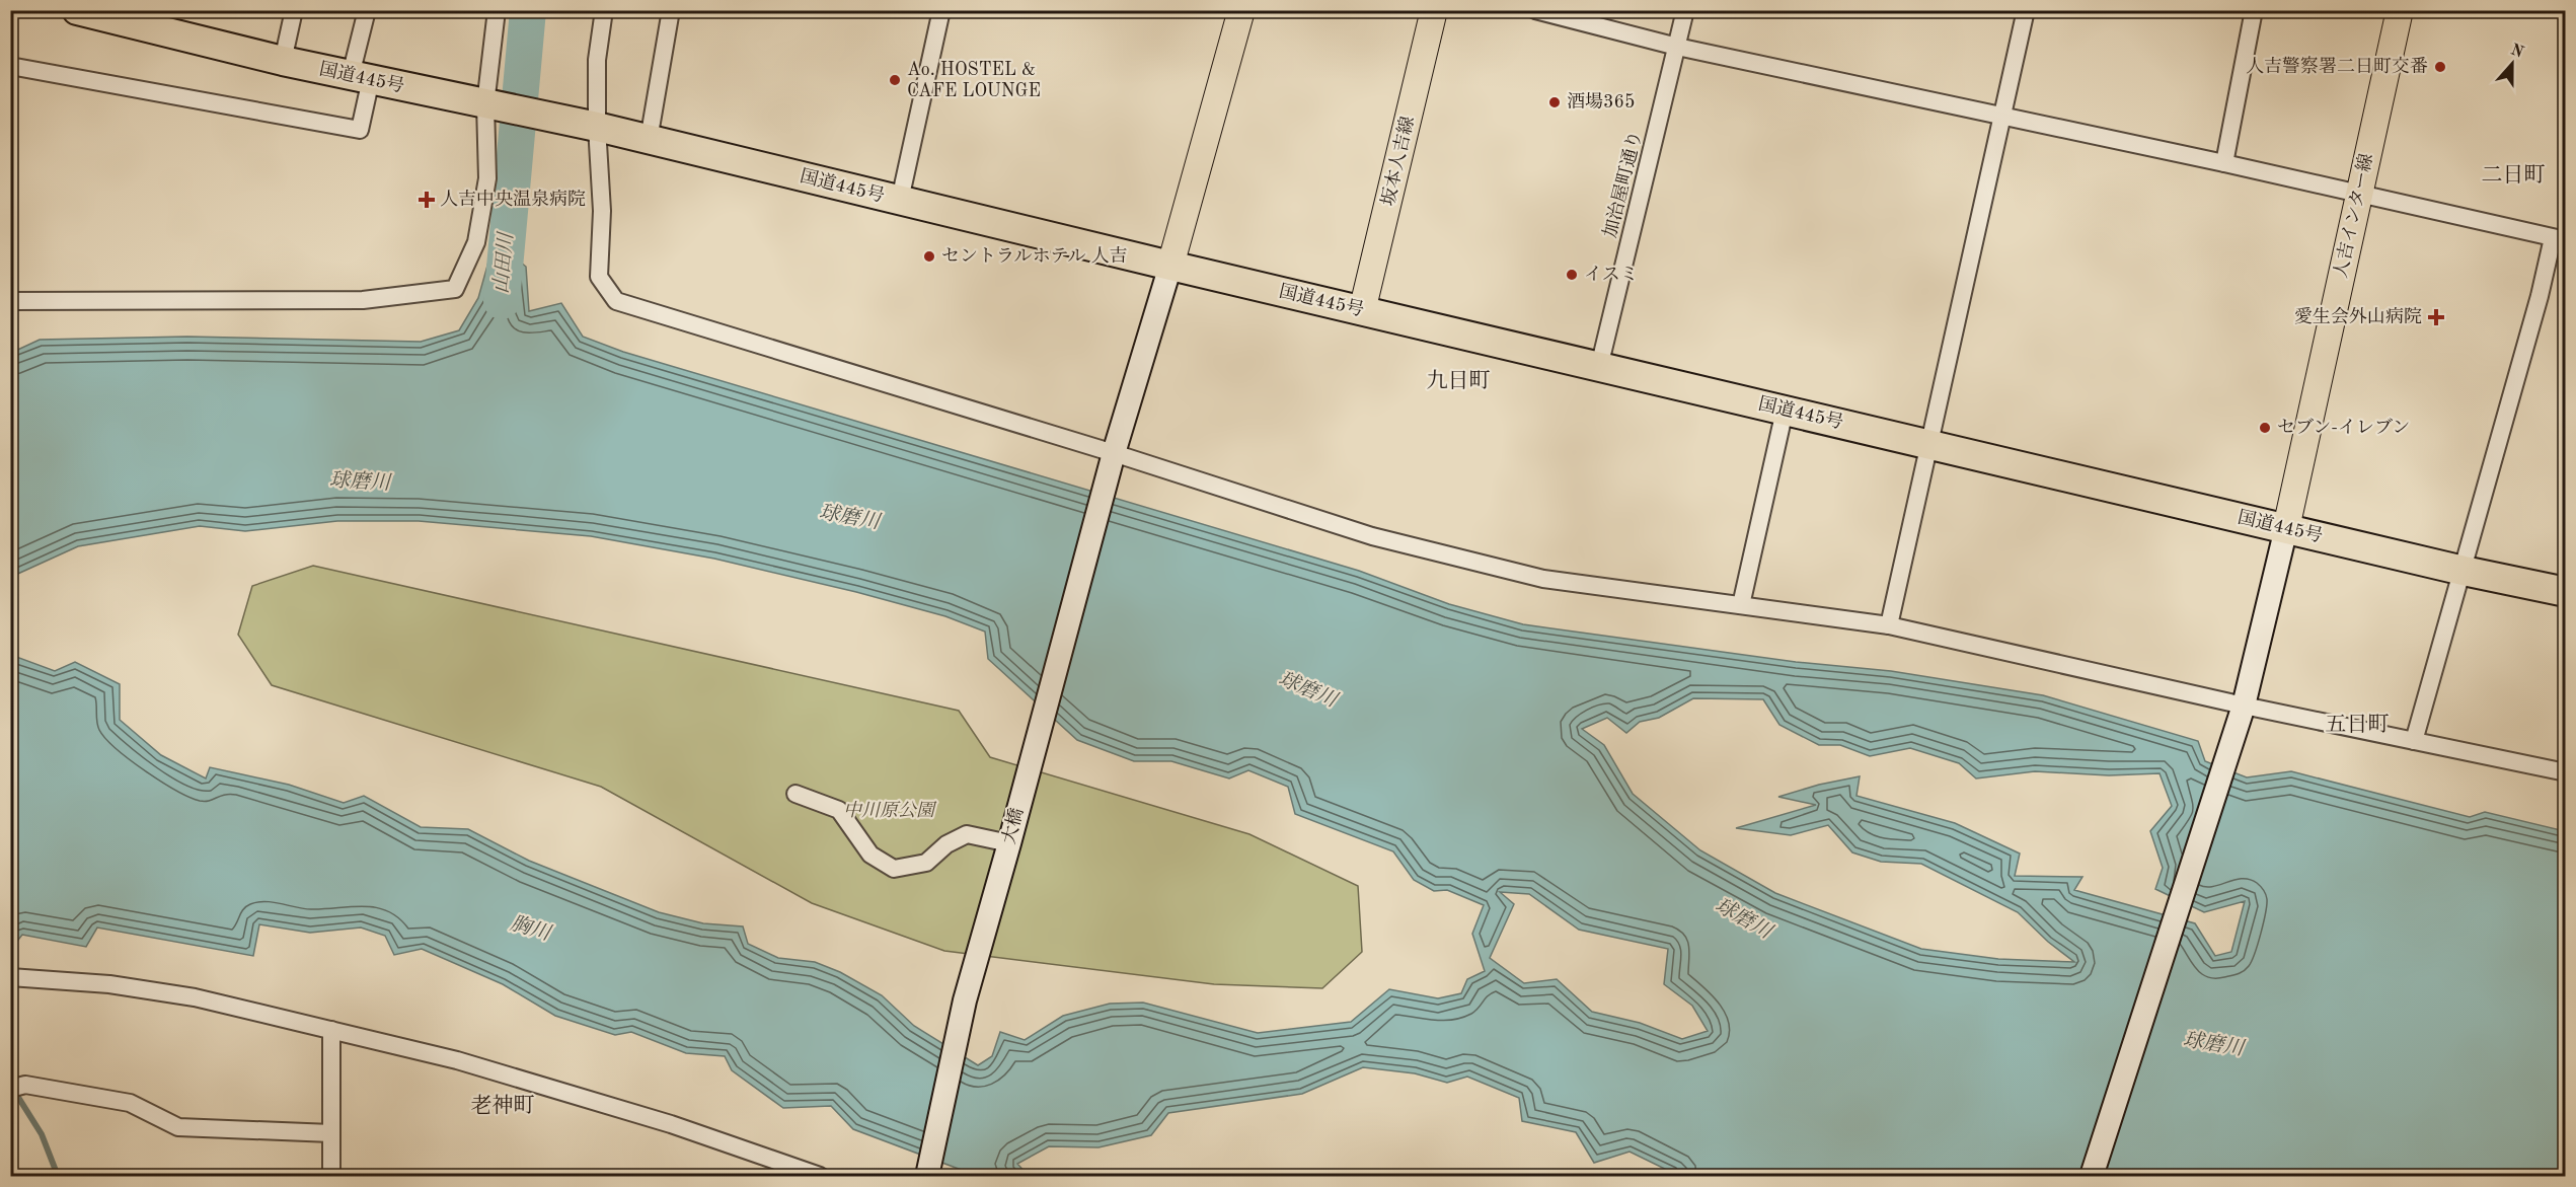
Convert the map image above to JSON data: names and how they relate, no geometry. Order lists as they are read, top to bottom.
{
  "streets": {
    "highway": ["国道445号"],
    "main road": ["坂本人吉線", "人吉インター線"],
    "street": ["加治屋町通り", "大橋"]
  },
  "crossings": [
    ["国道445号", "坂本人吉線"],
    ["国道445号", "加治屋町通り"],
    ["国道445号", "人吉インター線"],
    ["国道445号", "大橋"]
  ],
  "districts": [
    "二日町",
    "九日町",
    "五日町",
    "老神町"
  ],
  "water": ["山田川", "球磨川", "胸川"],
  "parks": ["中川原公園"],
  "places": {
    "other": [
      "人吉警察署二日町交番",
      "Ao. HOSTEL & CAFE LOUNGE",
      "酒場365",
      "セントラルホテル 人吉",
      "イスミ",
      "セブン-イレブン"
    ],
    "health": ["人吉中央温泉病院", "愛生会外山病院"]
  },
  "north": "top"
}
